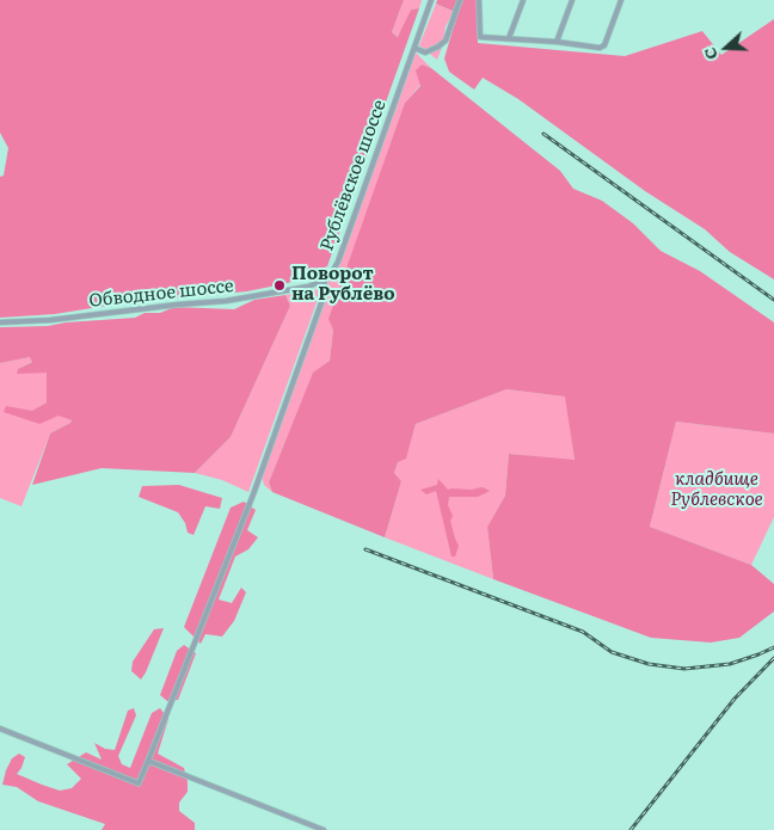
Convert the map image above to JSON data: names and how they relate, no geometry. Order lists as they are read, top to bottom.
{
  "streets": {
    "street": ["Рублёвское шоссе", "Обводное шоссе"]
  },
  "crossings": [
    ["Рублёвское шоссе", "Обводное шоссе"]
  ],
  "parks": ["кладбище Рублевское"],
  "places": ["Поворот на Рублёво"],
  "north": "left"
}
